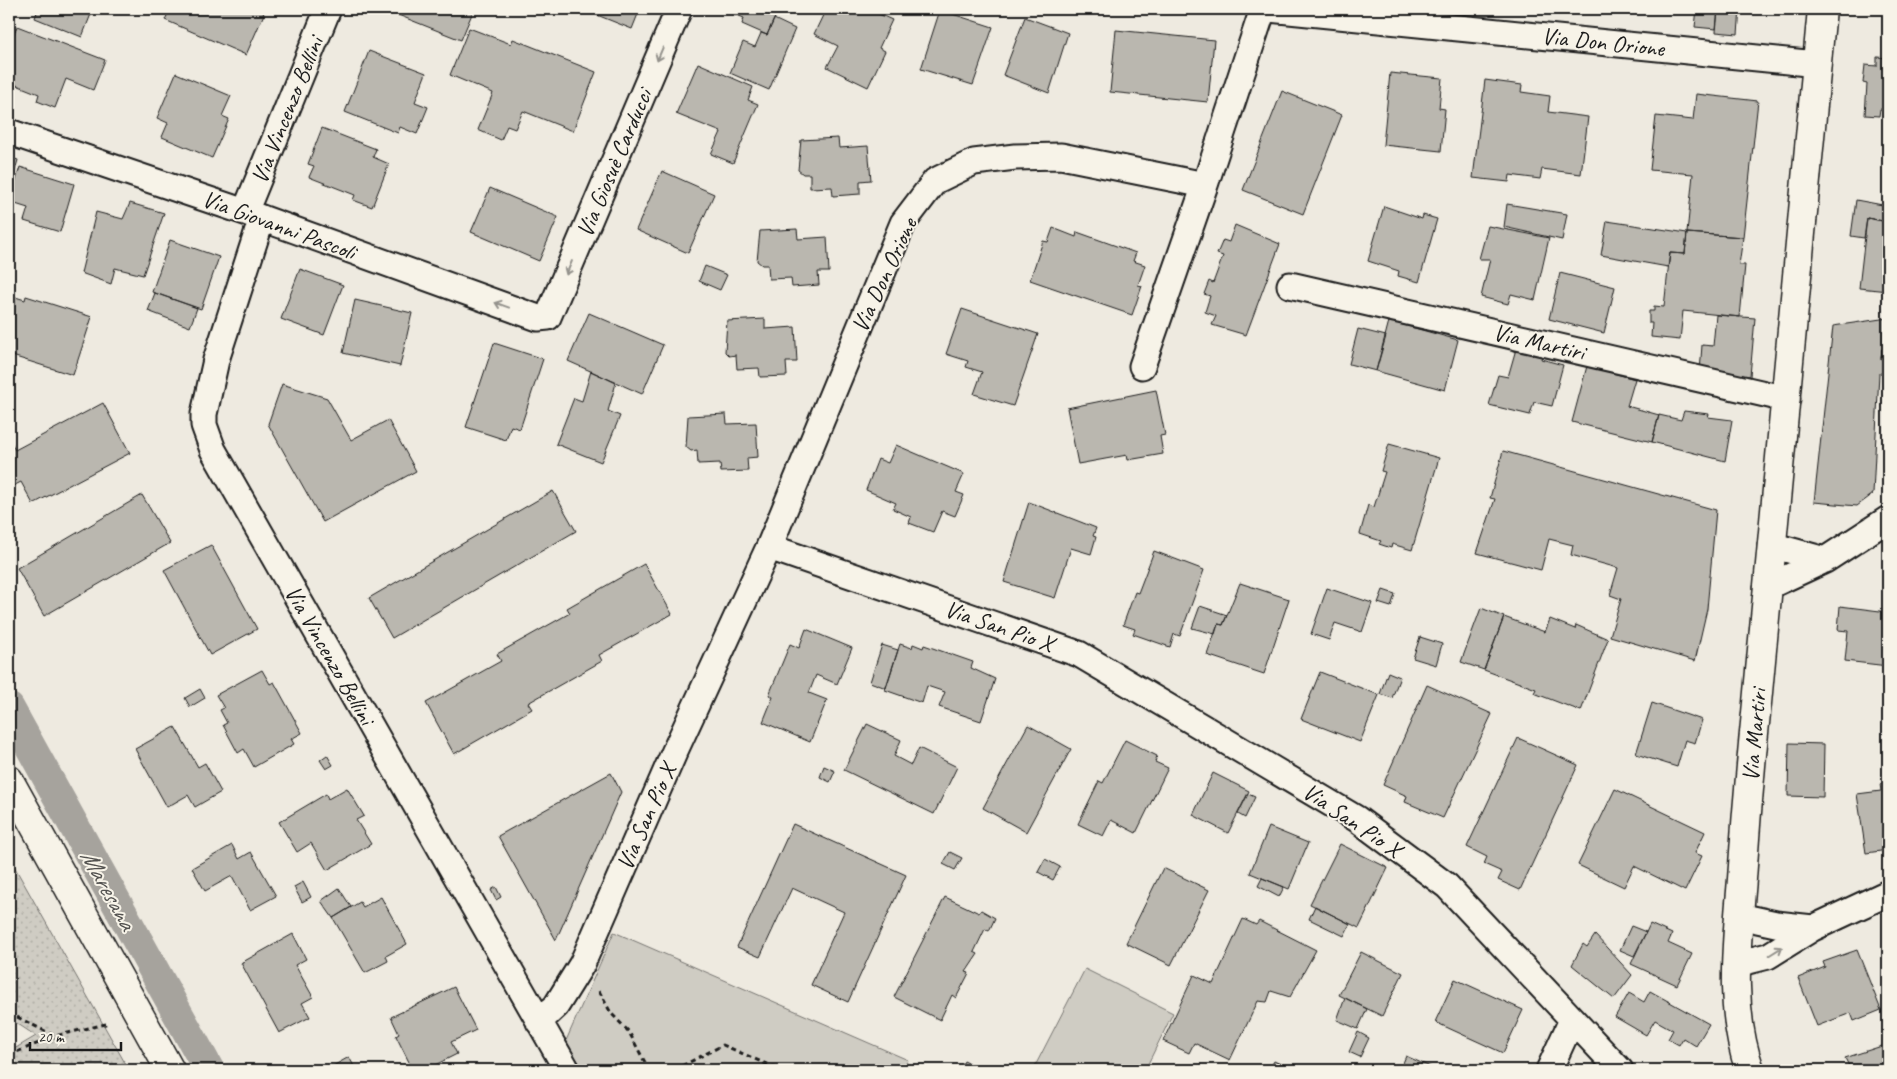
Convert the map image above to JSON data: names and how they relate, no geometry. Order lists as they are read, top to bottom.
{
  "streets": {
    "street": [
      "Via Don Orione",
      "Via Vincenzo Bellini",
      "Via Giosuè Carducci",
      "Via Giovanni Pascoli",
      "Via Martiri",
      "Via San Pio X"
    ]
  },
  "crossings": [
    ["Via Don Orione", "Via Martiri"],
    ["Via Don Orione", "Via San Pio X"],
    ["Via Vincenzo Bellini", "Via Giovanni Pascoli"],
    ["Via Vincenzo Bellini", "Via San Pio X"],
    ["Via Giosuè Carducci", "Via Giovanni Pascoli"]
  ],
  "one_way": ["Via Giosuè Carducci", "Via Giovanni Pascoli"],
  "water": ["Maresana"],
  "scale_bar": "20 m"
}
